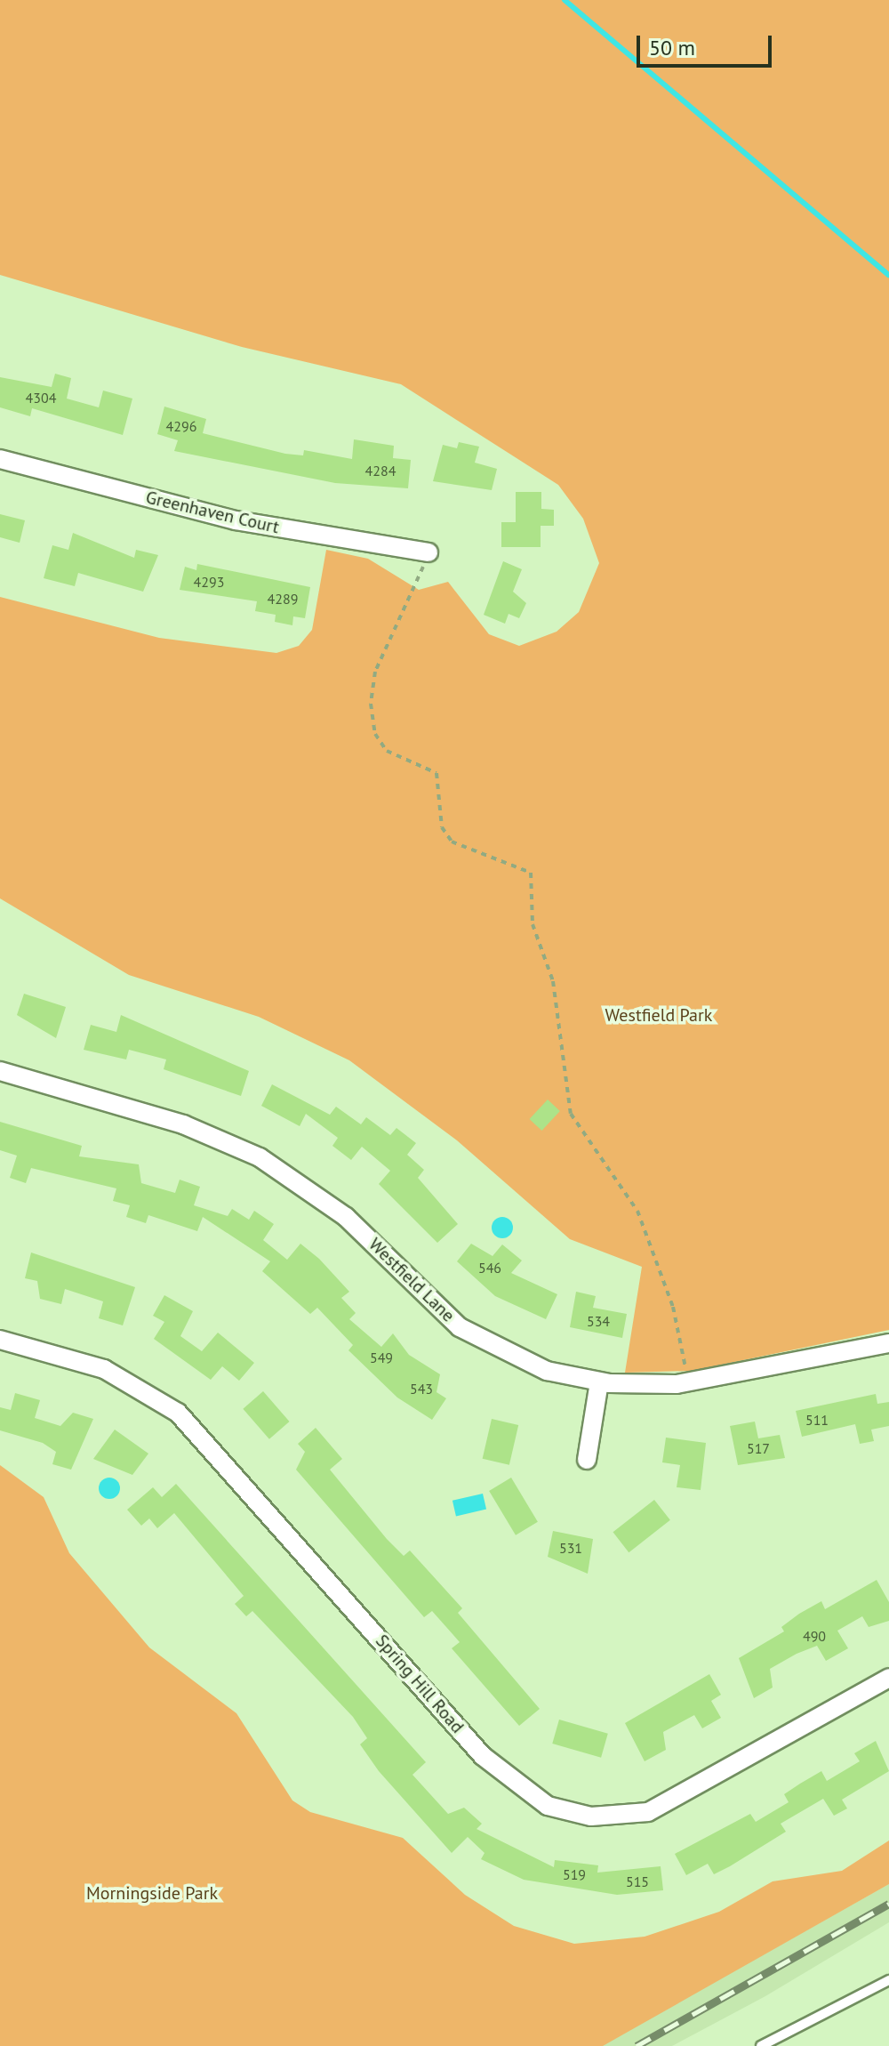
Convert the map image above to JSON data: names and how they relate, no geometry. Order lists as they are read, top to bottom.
{
  "streets": {
    "street": ["Greenhaven Court", "Westfield Lane", "Spring Hill Road"]
  },
  "parks": ["Westfield Park", "Morningside Park"],
  "house_numbers": [
    "4304",
    "4296",
    "4284",
    "4293",
    "4289",
    "546",
    "534",
    "549",
    "543",
    "511",
    "517",
    "531",
    "490",
    "519",
    "515"
  ],
  "scale_bar": "50 m"
}
